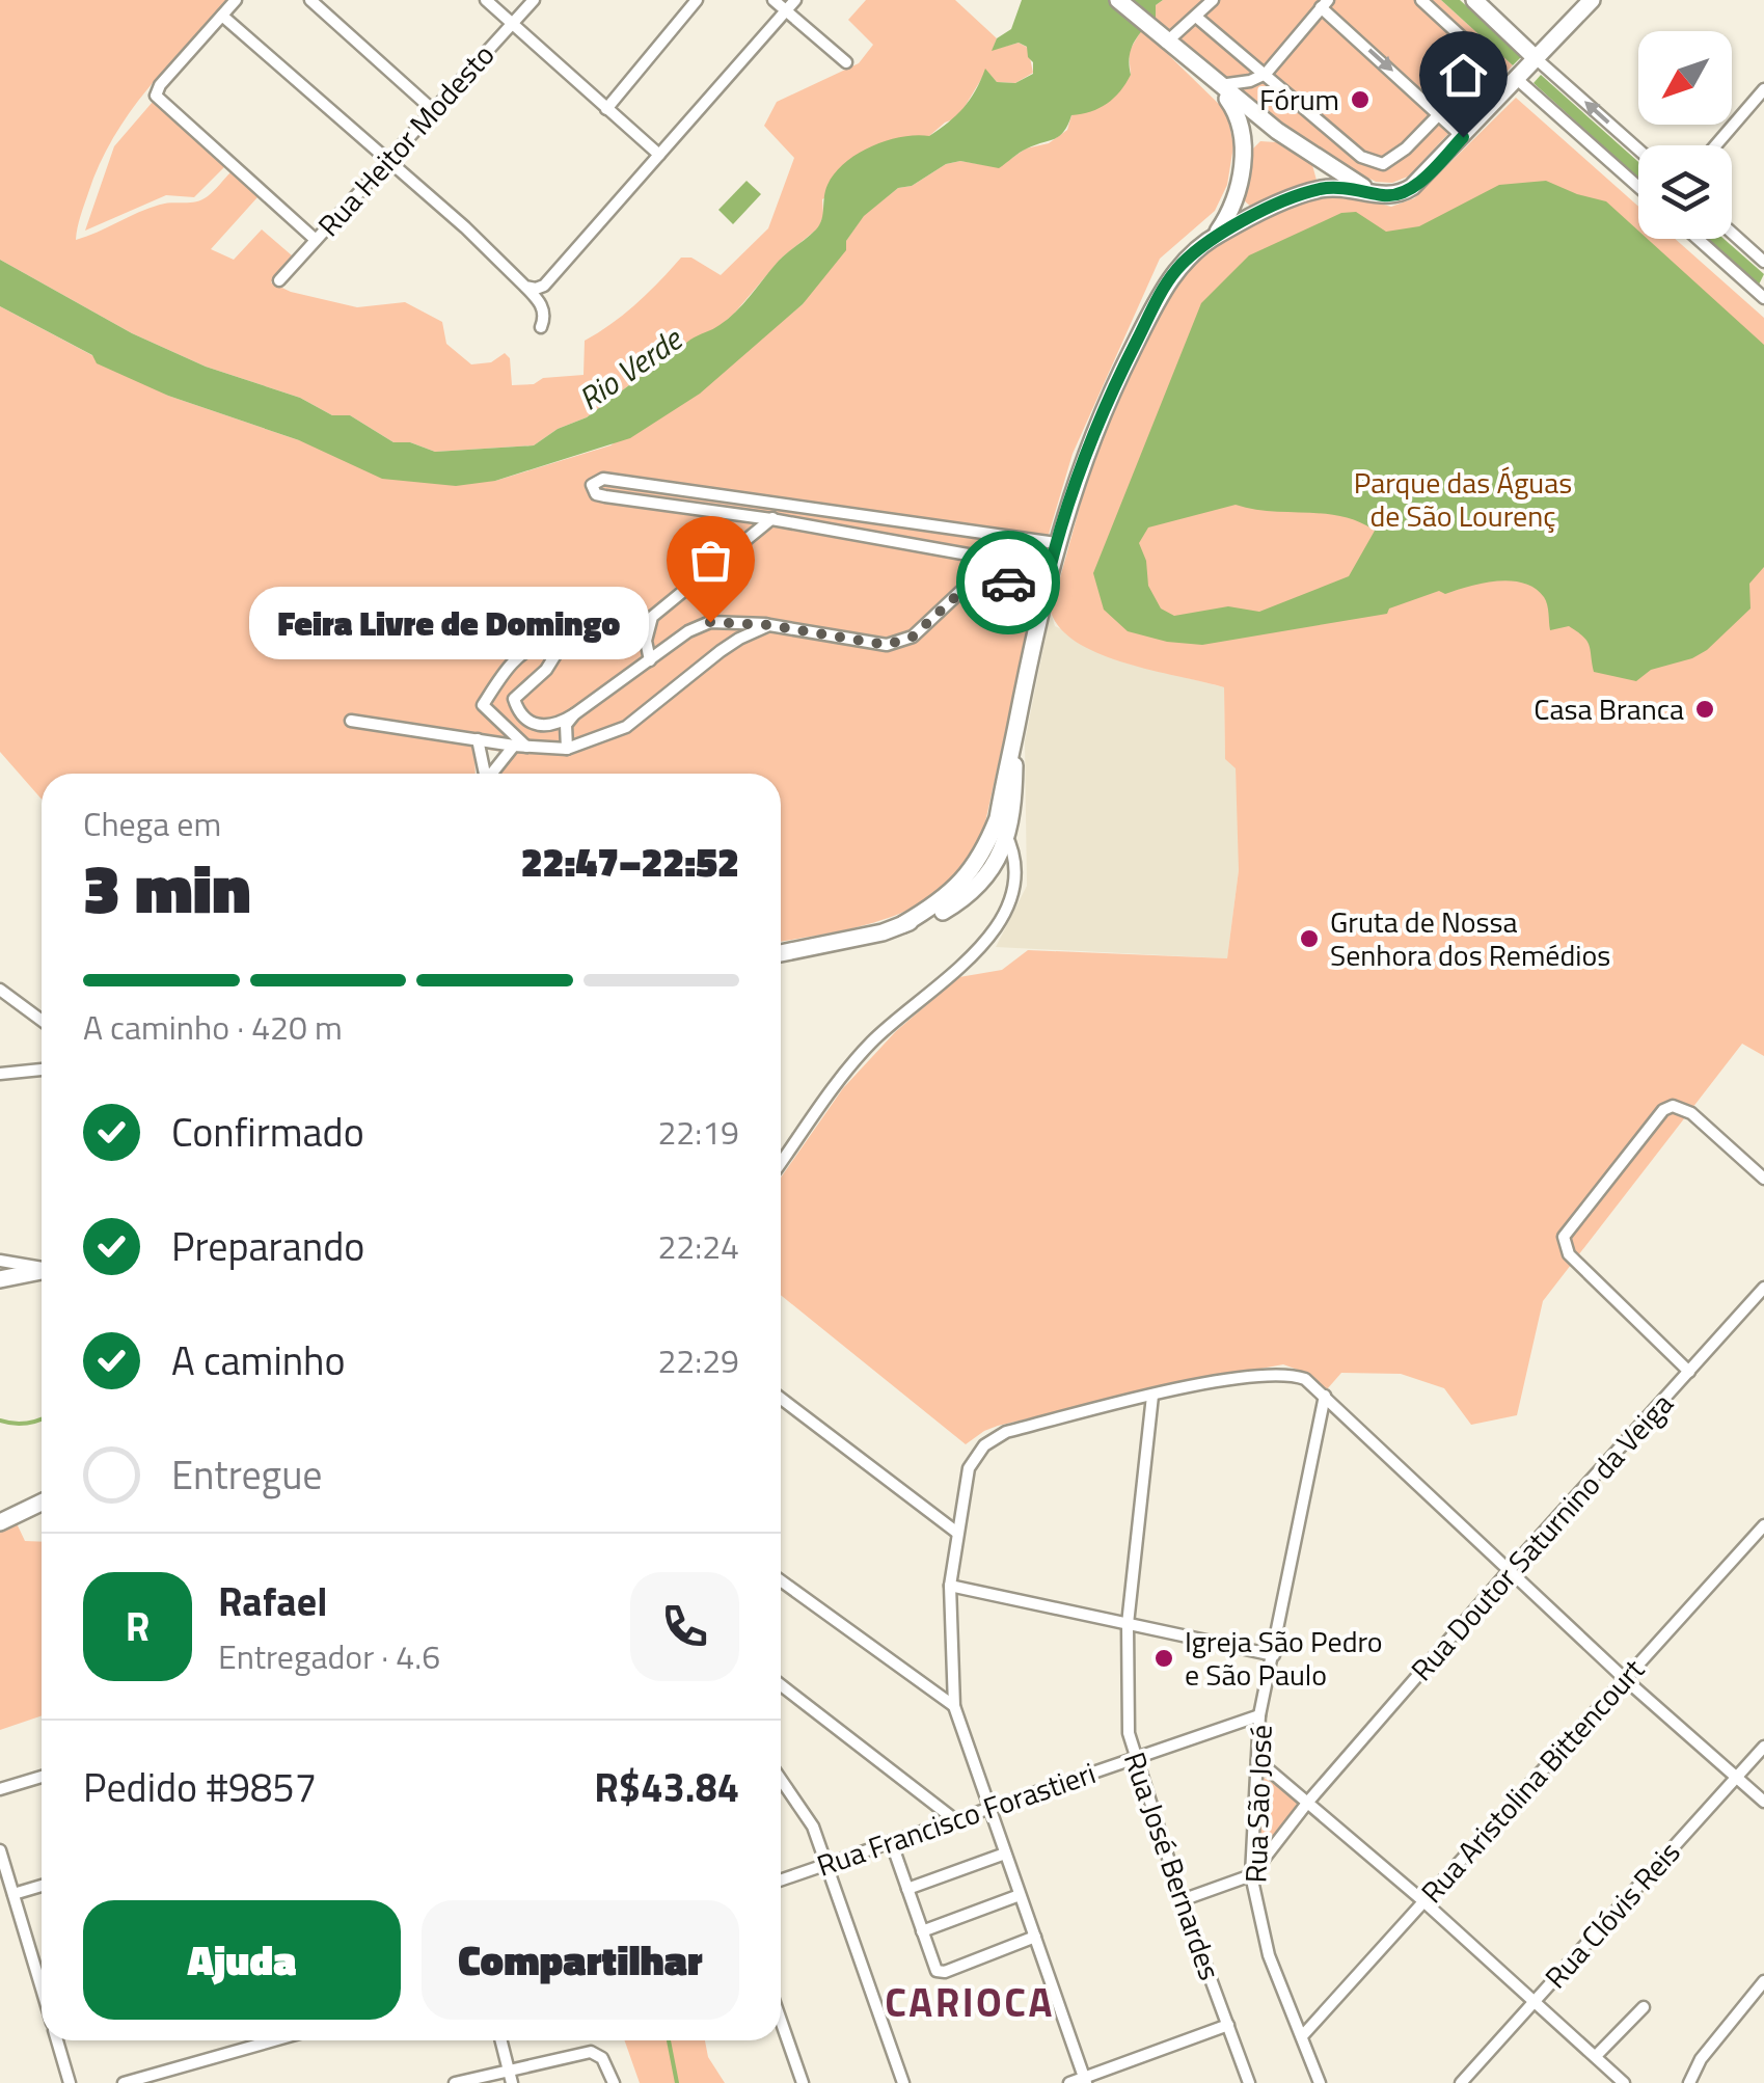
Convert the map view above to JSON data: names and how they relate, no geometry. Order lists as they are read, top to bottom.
{
  "streets": {
    "street": [
      "Rua Heitor Modesto",
      "Rua Doutor Saturnino da Veiga",
      "Rua Aristolina Bittencourt",
      "Rua São José",
      "Rua Francisco Forastieri",
      "Rua José Bernardes",
      "Rua Clóvis Reis"
    ]
  },
  "crossings": [
    ["Rua Doutor Saturnino da Veiga", "Rua São José"],
    ["Rua Aristolina Bittencourt", "Rua São José"],
    ["Rua São José", "Rua Francisco Forastieri"],
    ["Rua Francisco Forastieri", "Rua José Bernardes"]
  ],
  "districts": ["CARIOCA"],
  "water": ["Rio Verde"],
  "parks": ["Parque das Águas de São Lourenç"],
  "places": [
    "Fórum",
    "Feira Livre de Domingo",
    "Casa Branca",
    "Gruta de Nossa Senhora dos Remédios",
    "Igreja São Pedro e São Paulo"
  ],
  "north": "bottom left",
  "page": {
    "bubble": "Feira Livre de Domingo",
    "heading": ["3 min", "Chega em", "22:47–22:52"],
    "panel": [
      "Rafael",
      "Entregador · 4.6",
      "Pedido #9857",
      "R$43.84"
    ],
    "bar": "A caminho · 420 m",
    "list": [
      ["Confirmado", "22:19"],
      ["Preparando", "22:24"],
      ["A caminho", "22:29"],
      "Entregue"
    ],
    "round": "R",
    "buttons": ["Ajuda", "Compartilhar"]
  }
}
